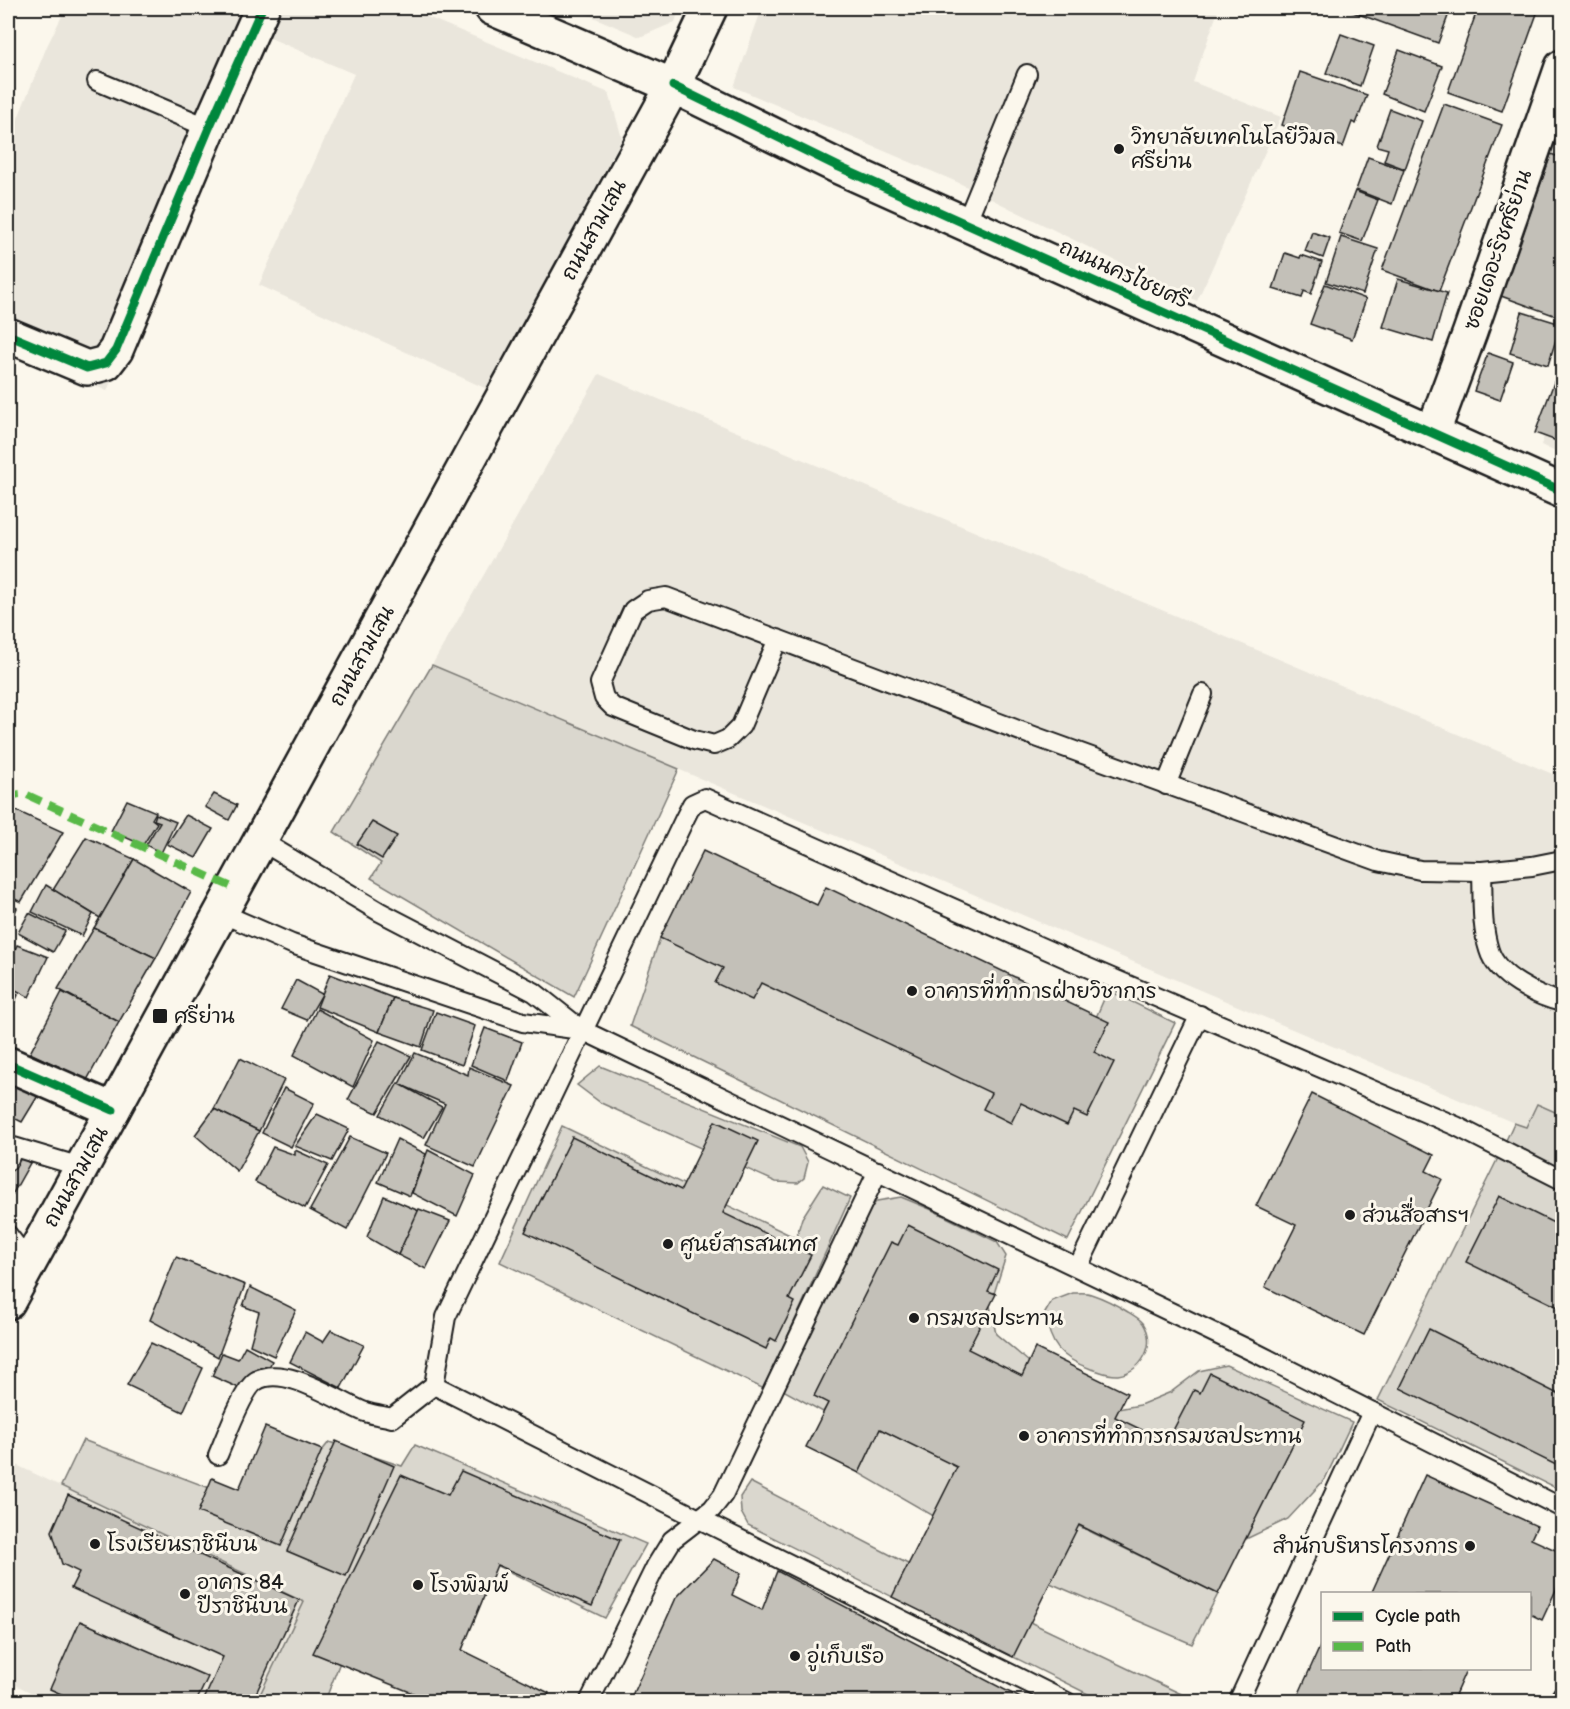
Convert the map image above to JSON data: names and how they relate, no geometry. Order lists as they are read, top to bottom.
{
  "streets": {
    "street": ["ถนนสามเสน", "ซอยเดอะริชศรีย่าน", "ถนนนครไชยศรี"]
  },
  "crossings": [
    ["ถนนสามเสน", "ถนนนครไชยศรี"],
    ["ซอยเดอะริชศรีย่าน", "ถนนนครไชยศรี"]
  ],
  "places": {
    "other": [
      "วิทยาลัยเทคโนโลยีวิมล ศรีย่าน",
      "อาคารที่ทำการฝ่ายวิชาการ",
      "ส่วนสื่อสารฯ",
      "ศูนย์สารสนเทศ",
      "กรมชลประทาน",
      "อาคารที่ทำการกรมชลประทาน",
      "โรงเรียนราชินีบน",
      "สำนักบริหารโครงการ",
      "โรงพิมพ์",
      "อาคาร 84 ปีราชินีบน",
      "อู่เก็บเรือ"
    ],
    "transit": ["ศรีย่าน"]
  },
  "legend": ["Cycle path", "Path"]
}
